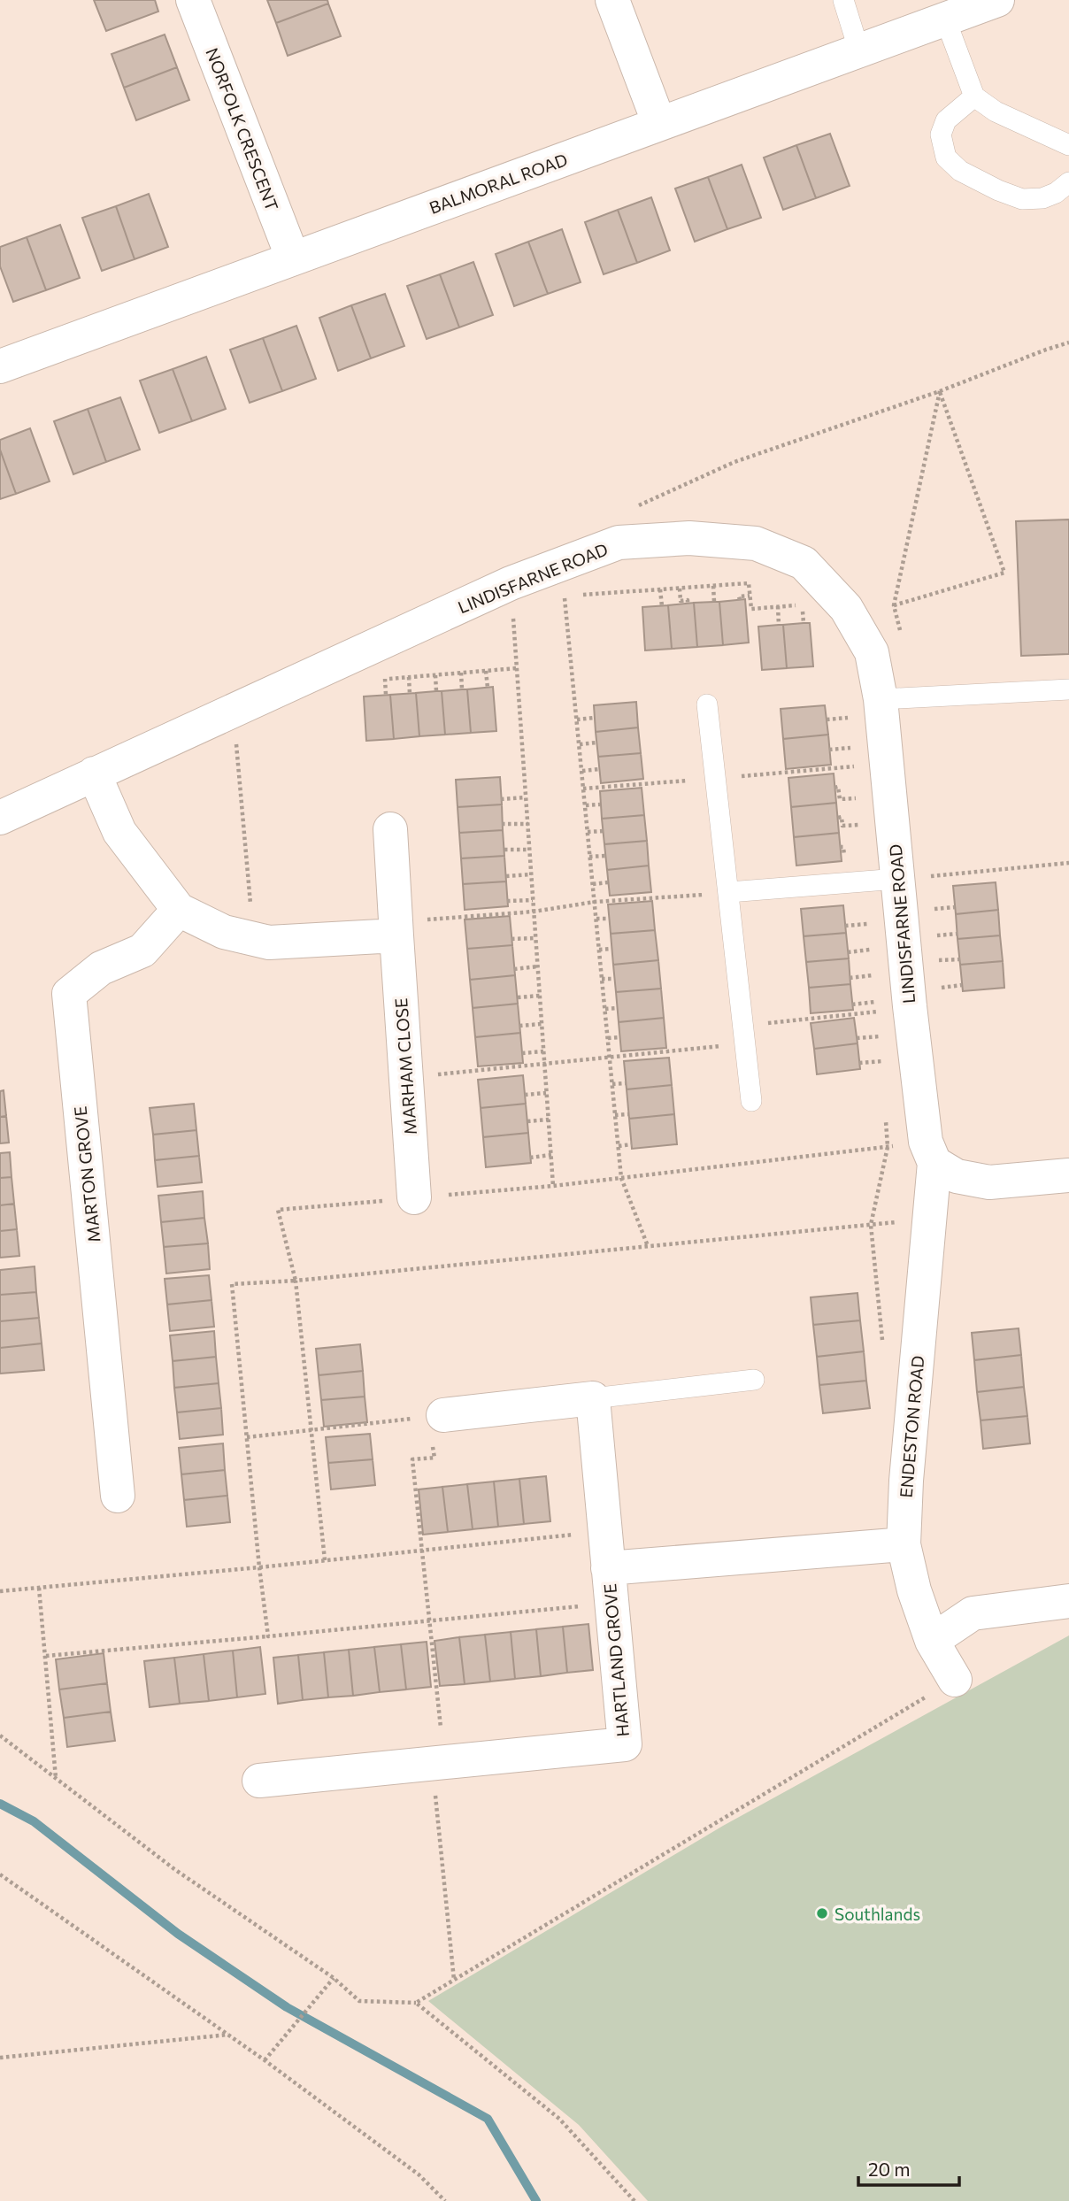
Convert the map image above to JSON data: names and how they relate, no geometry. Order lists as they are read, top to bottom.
{
  "streets": {
    "street": [
      "NORFOLK CRESCENT",
      "BALMORAL ROAD",
      "LINDISFARNE ROAD",
      "MARHAM CLOSE",
      "MARTON GROVE",
      "ENDESTON ROAD",
      "HARTLAND GROVE"
    ]
  },
  "crossings": [
    ["NORFOLK CRESCENT", "BALMORAL ROAD"],
    ["LINDISFARNE ROAD", "ENDESTON ROAD"]
  ],
  "places": ["Southlands"],
  "scale_bar": "20 m"
}
